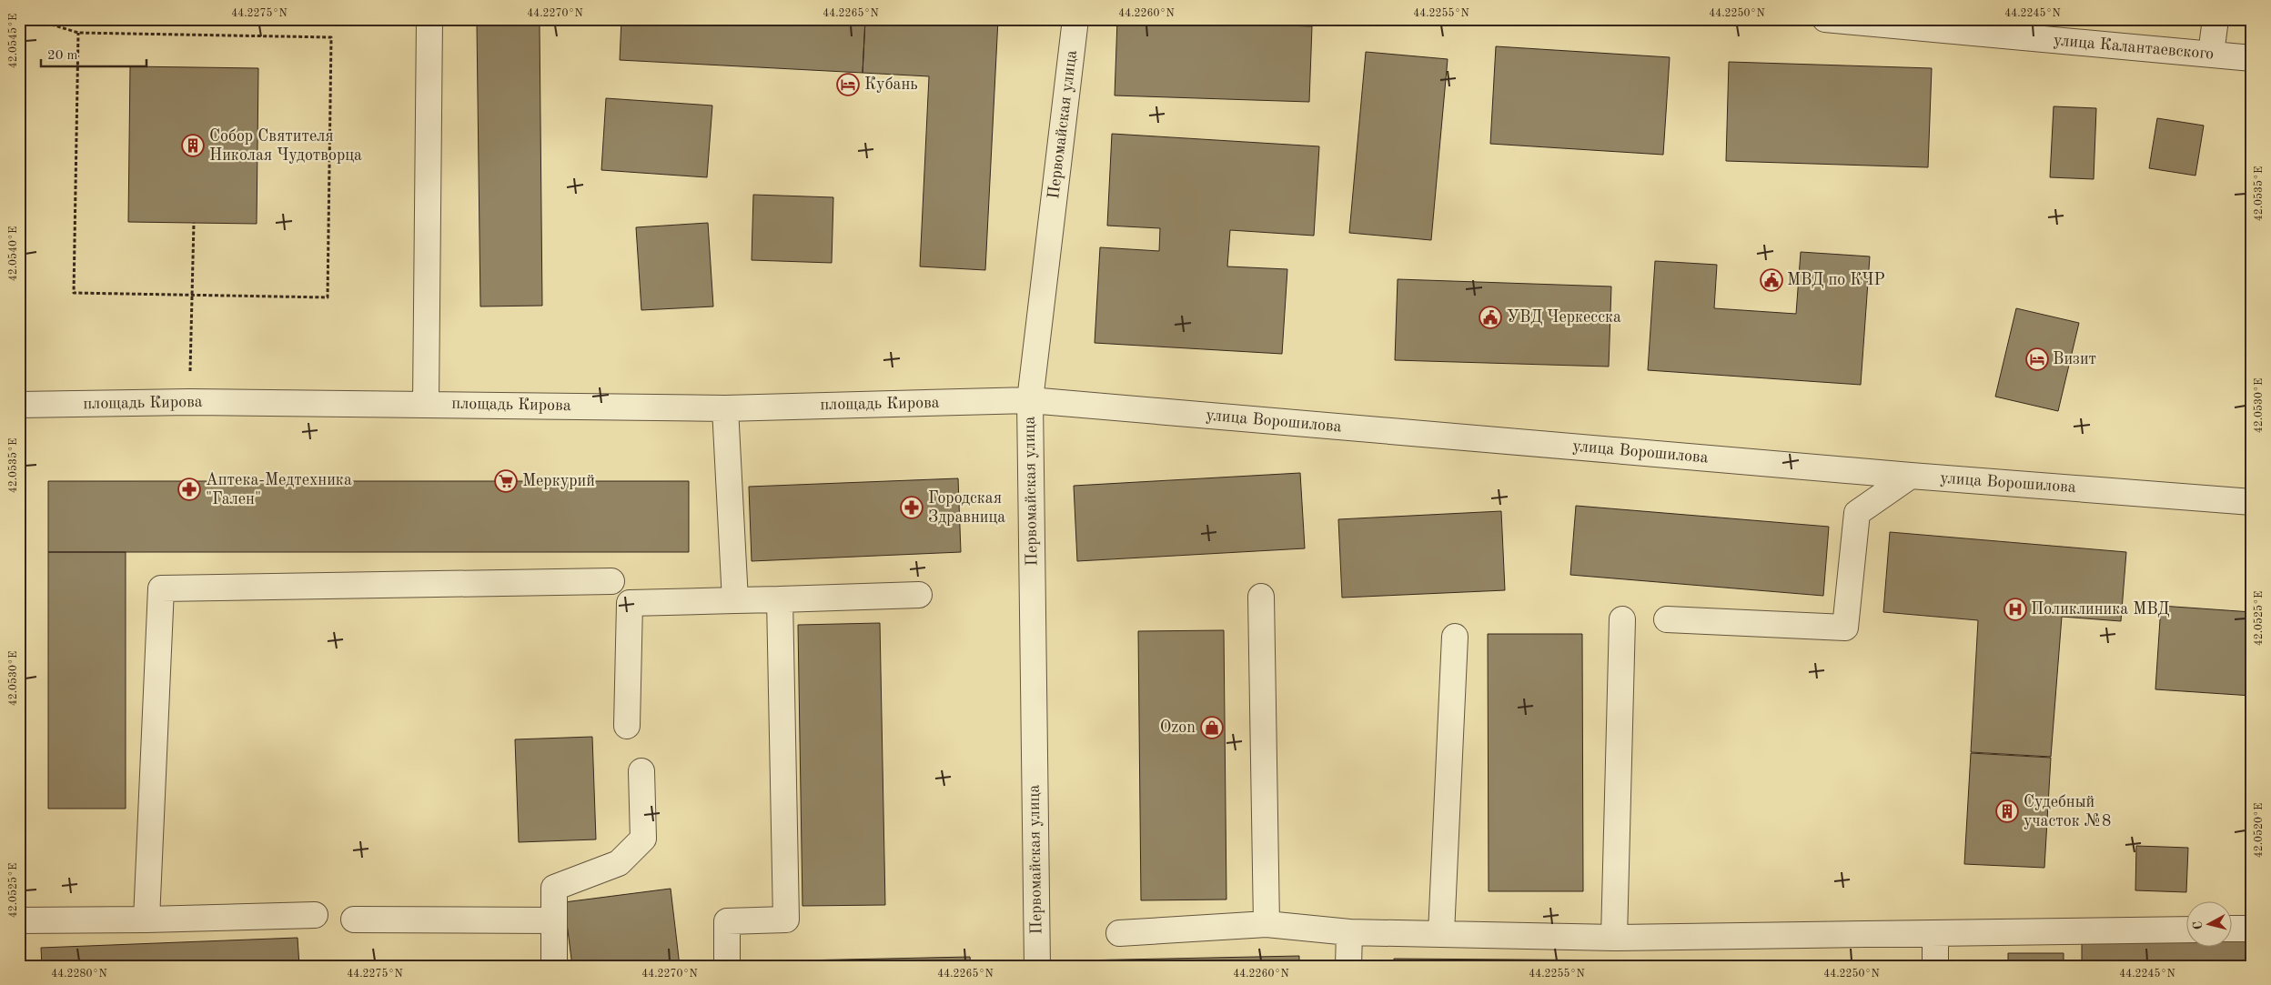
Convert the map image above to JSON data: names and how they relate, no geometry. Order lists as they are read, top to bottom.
{
  "streets": {
    "street": [
      "улица Калантаевского",
      "Первомайская улица",
      "площадь Кирова",
      "улица Ворошилова"
    ]
  },
  "crossings": [
    ["Первомайская улица", "площадь Кирова"],
    ["Первомайская улица", "улица Ворошилова"],
    ["площадь Кирова", "улица Ворошилова"]
  ],
  "places": {
    "hotel": ["Кубань", "Визит"],
    "building": ["Собор Святителя Николая Чудотворца", "Судебный участок №8"],
    "public building": ["МВД по КЧР", "УВД Черкесска"],
    "supermarket": ["Меркурий"],
    "pharmacy": ["Аптека-Медтехника \"Гален\"", "Городская Здравница"],
    "hospital": ["Поликлиника МВД"],
    "shop": ["Ozon"]
  },
  "scale_bar": "20 m",
  "north": "left",
  "coordinates": [
    "44.2275°N",
    "44.2270°N",
    "44.2265°N",
    "44.2260°N",
    "44.2255°N",
    "44.2250°N",
    "44.2245°N",
    "42.0545°E",
    "42.0535°E",
    "42.0540°E",
    "42.0530°E",
    "42.0525°E",
    "42.0520°E",
    "44.2280°N"
  ]
}
